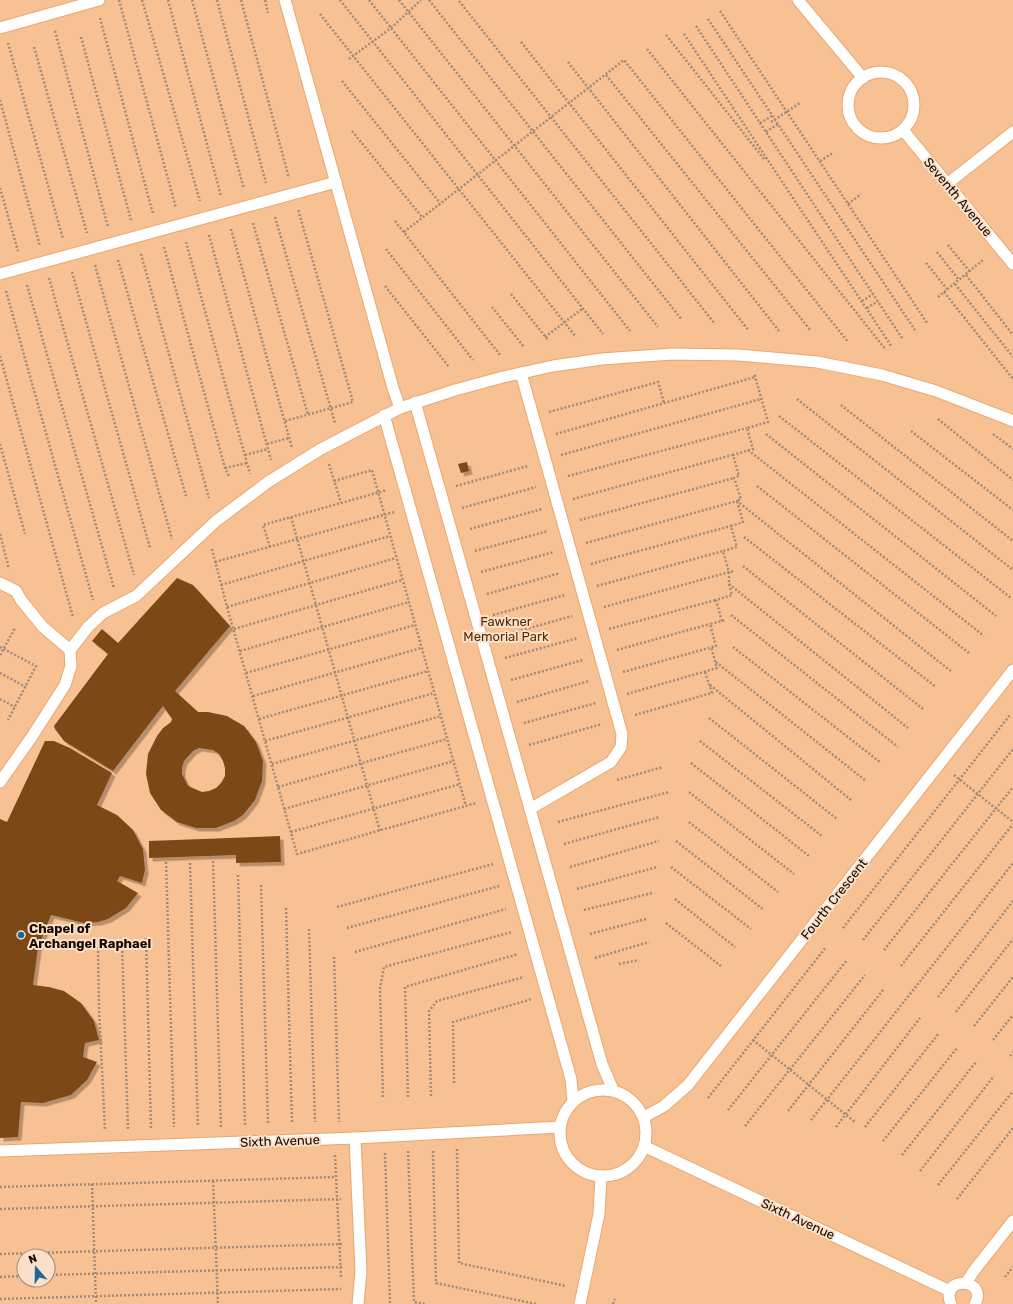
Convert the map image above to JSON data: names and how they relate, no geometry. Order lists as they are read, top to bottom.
{
  "streets": {
    "lane": ["Seventh Avenue", "Fourth Crescent", "Sixth Avenue"]
  },
  "crossings": [
    ["Fourth Crescent", "Sixth Avenue"]
  ],
  "parks": ["Fawkner Memorial Park"],
  "places": ["Chapel of Archangel Raphael"],
  "north": "top"
}
